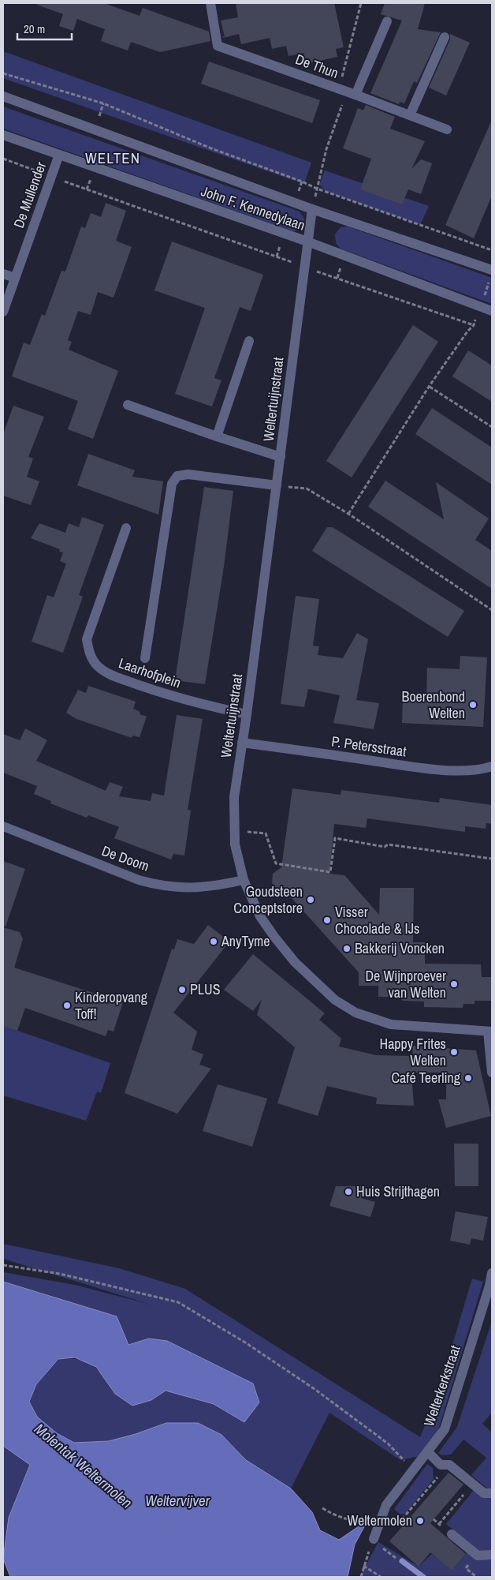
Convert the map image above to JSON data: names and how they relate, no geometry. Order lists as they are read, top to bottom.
{
  "streets": {
    "street": [
      "De Thun",
      "De Mullender",
      "John F. Kennedylaan",
      "Weltertuijnstraat",
      "Laarhofplein",
      "P. Petersstraat",
      "De Doom",
      "Welterkerkstraat"
    ]
  },
  "crossings": [
    ["De Mullender", "John F. Kennedylaan"],
    ["John F. Kennedylaan", "Weltertuijnstraat"],
    ["Weltertuijnstraat", "Laarhofplein"],
    ["Weltertuijnstraat", "P. Petersstraat"],
    ["Weltertuijnstraat", "De Doom"]
  ],
  "districts": ["WELTEN"],
  "water": ["Molentak Weltermolen", "Weltervijver"],
  "places": [
    "Boerenbond Welten",
    "Goudsteen Conceptstore",
    "Visser Chocolade & IJs",
    "AnyTyme",
    "Bakkerij Voncken",
    "De Wijnproever van Welten",
    "PLUS",
    "Kinderopvang Toff!",
    "Happy Frites Welten",
    "Café Teerling",
    "Huis Strijthagen",
    "Weltermolen"
  ],
  "scale_bar": "20 m"
}
